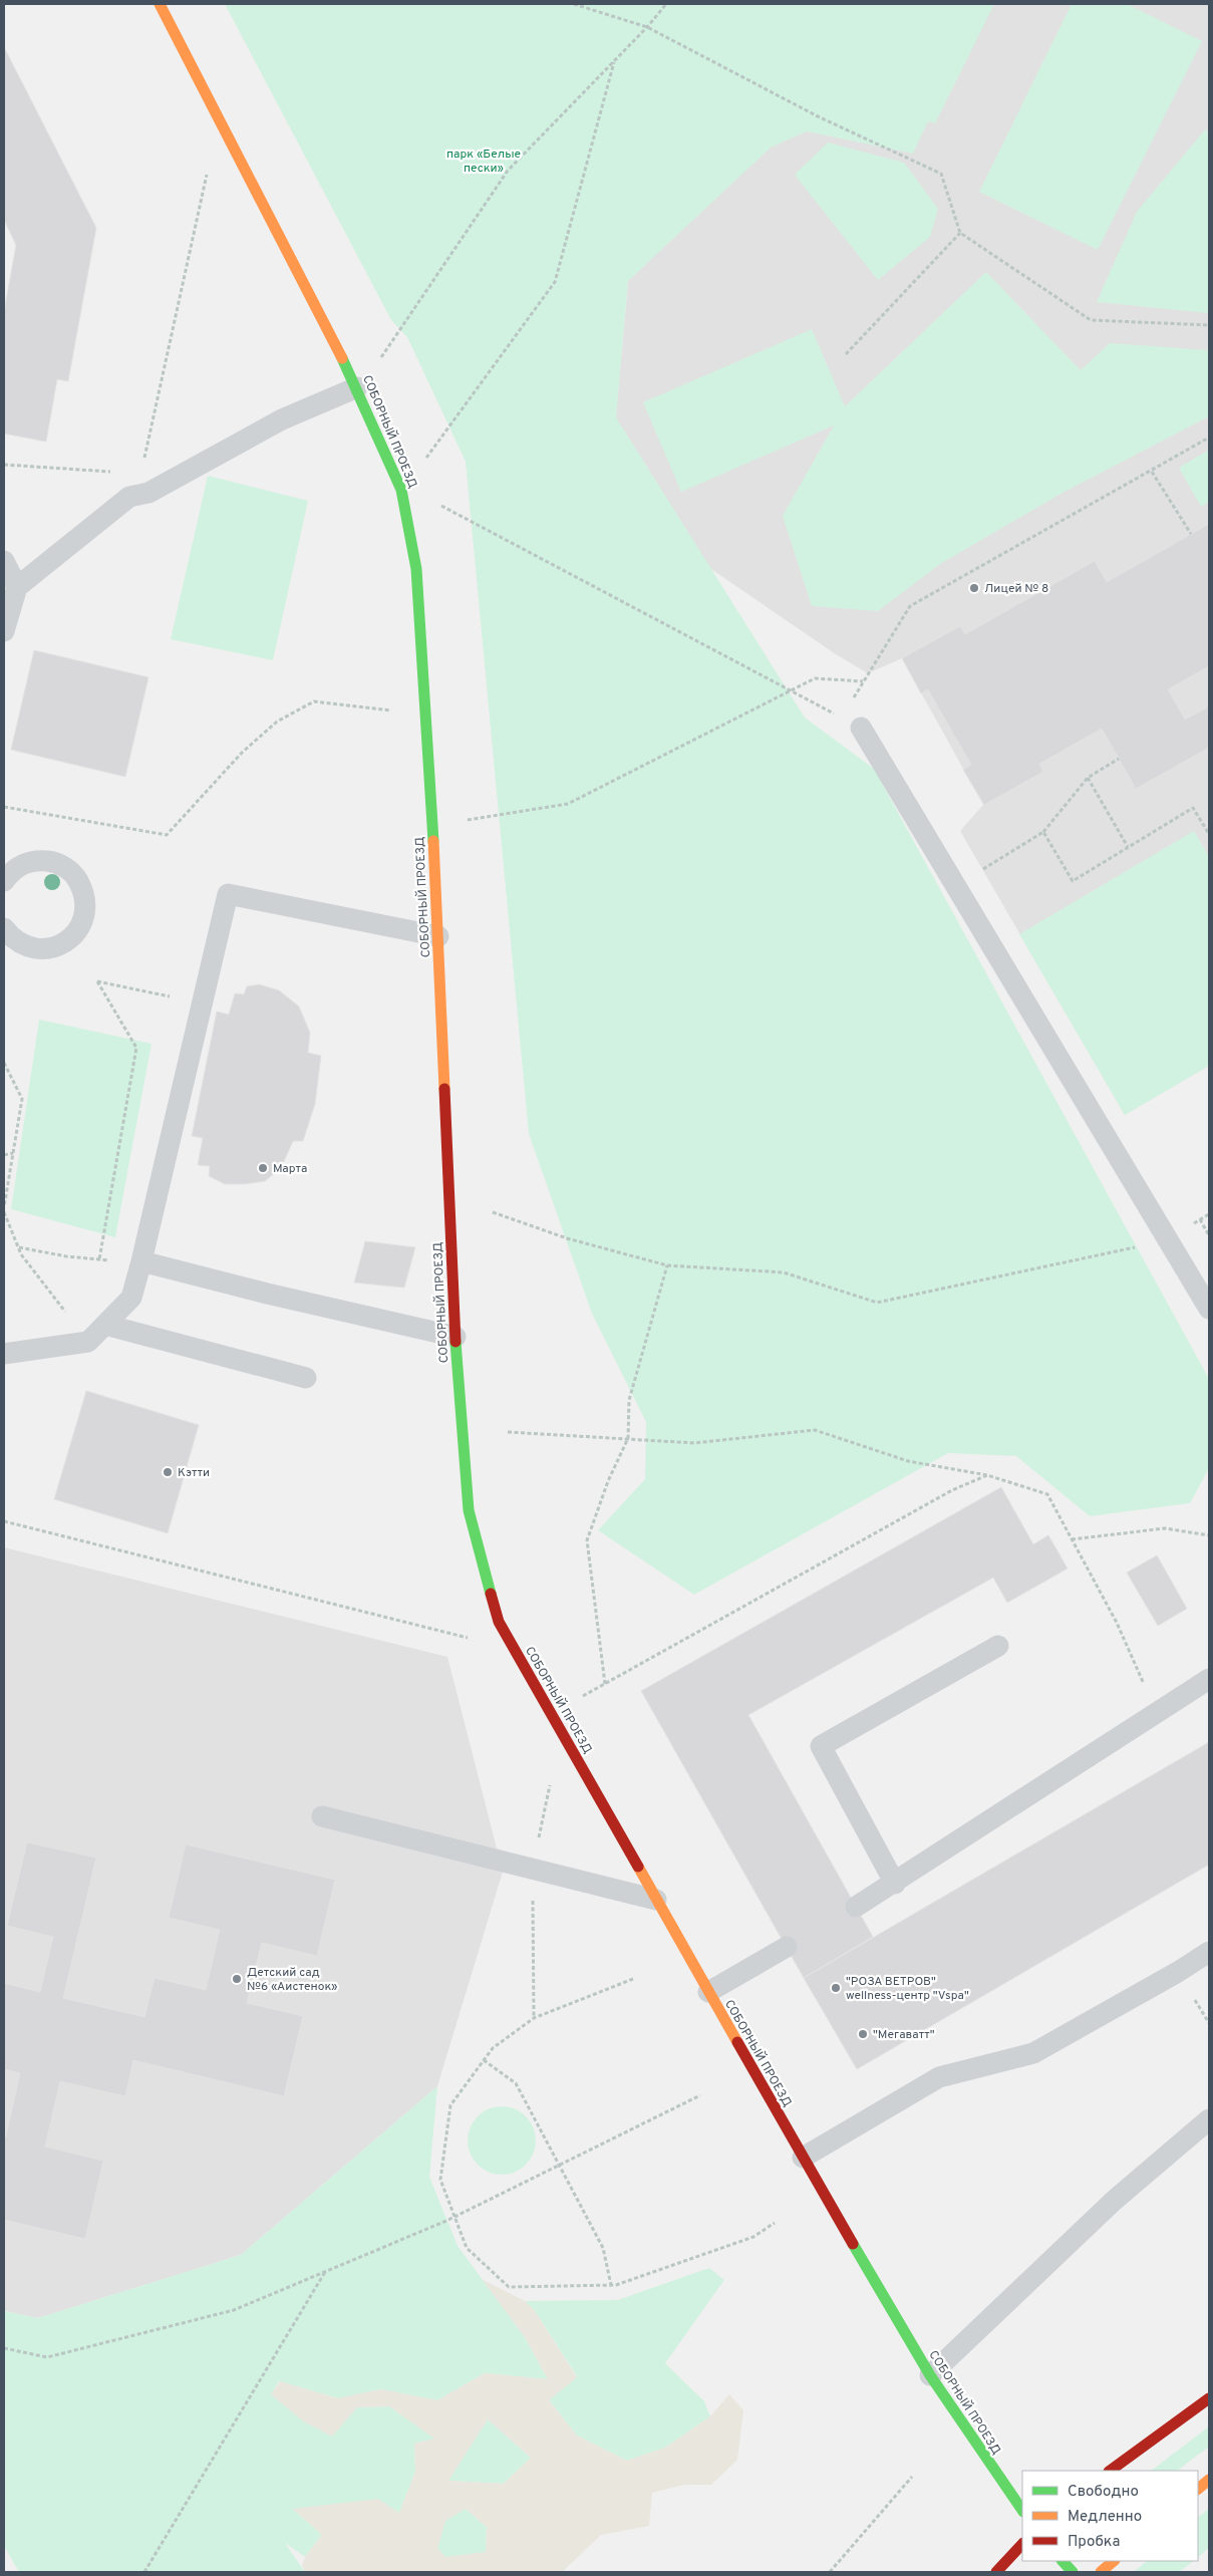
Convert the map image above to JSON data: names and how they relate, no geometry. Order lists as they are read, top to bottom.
{
  "streets": {
    "street": ["СОБОРНЫЙ ПРОЕЗД"]
  },
  "parks": ["парк «Белые пески»"],
  "places": [
    "Лицей № 8",
    "Марта",
    "Кэтти",
    "Детский сад №6 «Аистенок»",
    "\"РОЗА ВЕТРОВ\" wellness-центр \"Vspa\"",
    "\"Мегаватт\""
  ],
  "legend": ["Свободно", "Медленно", "Пробка"]
}
